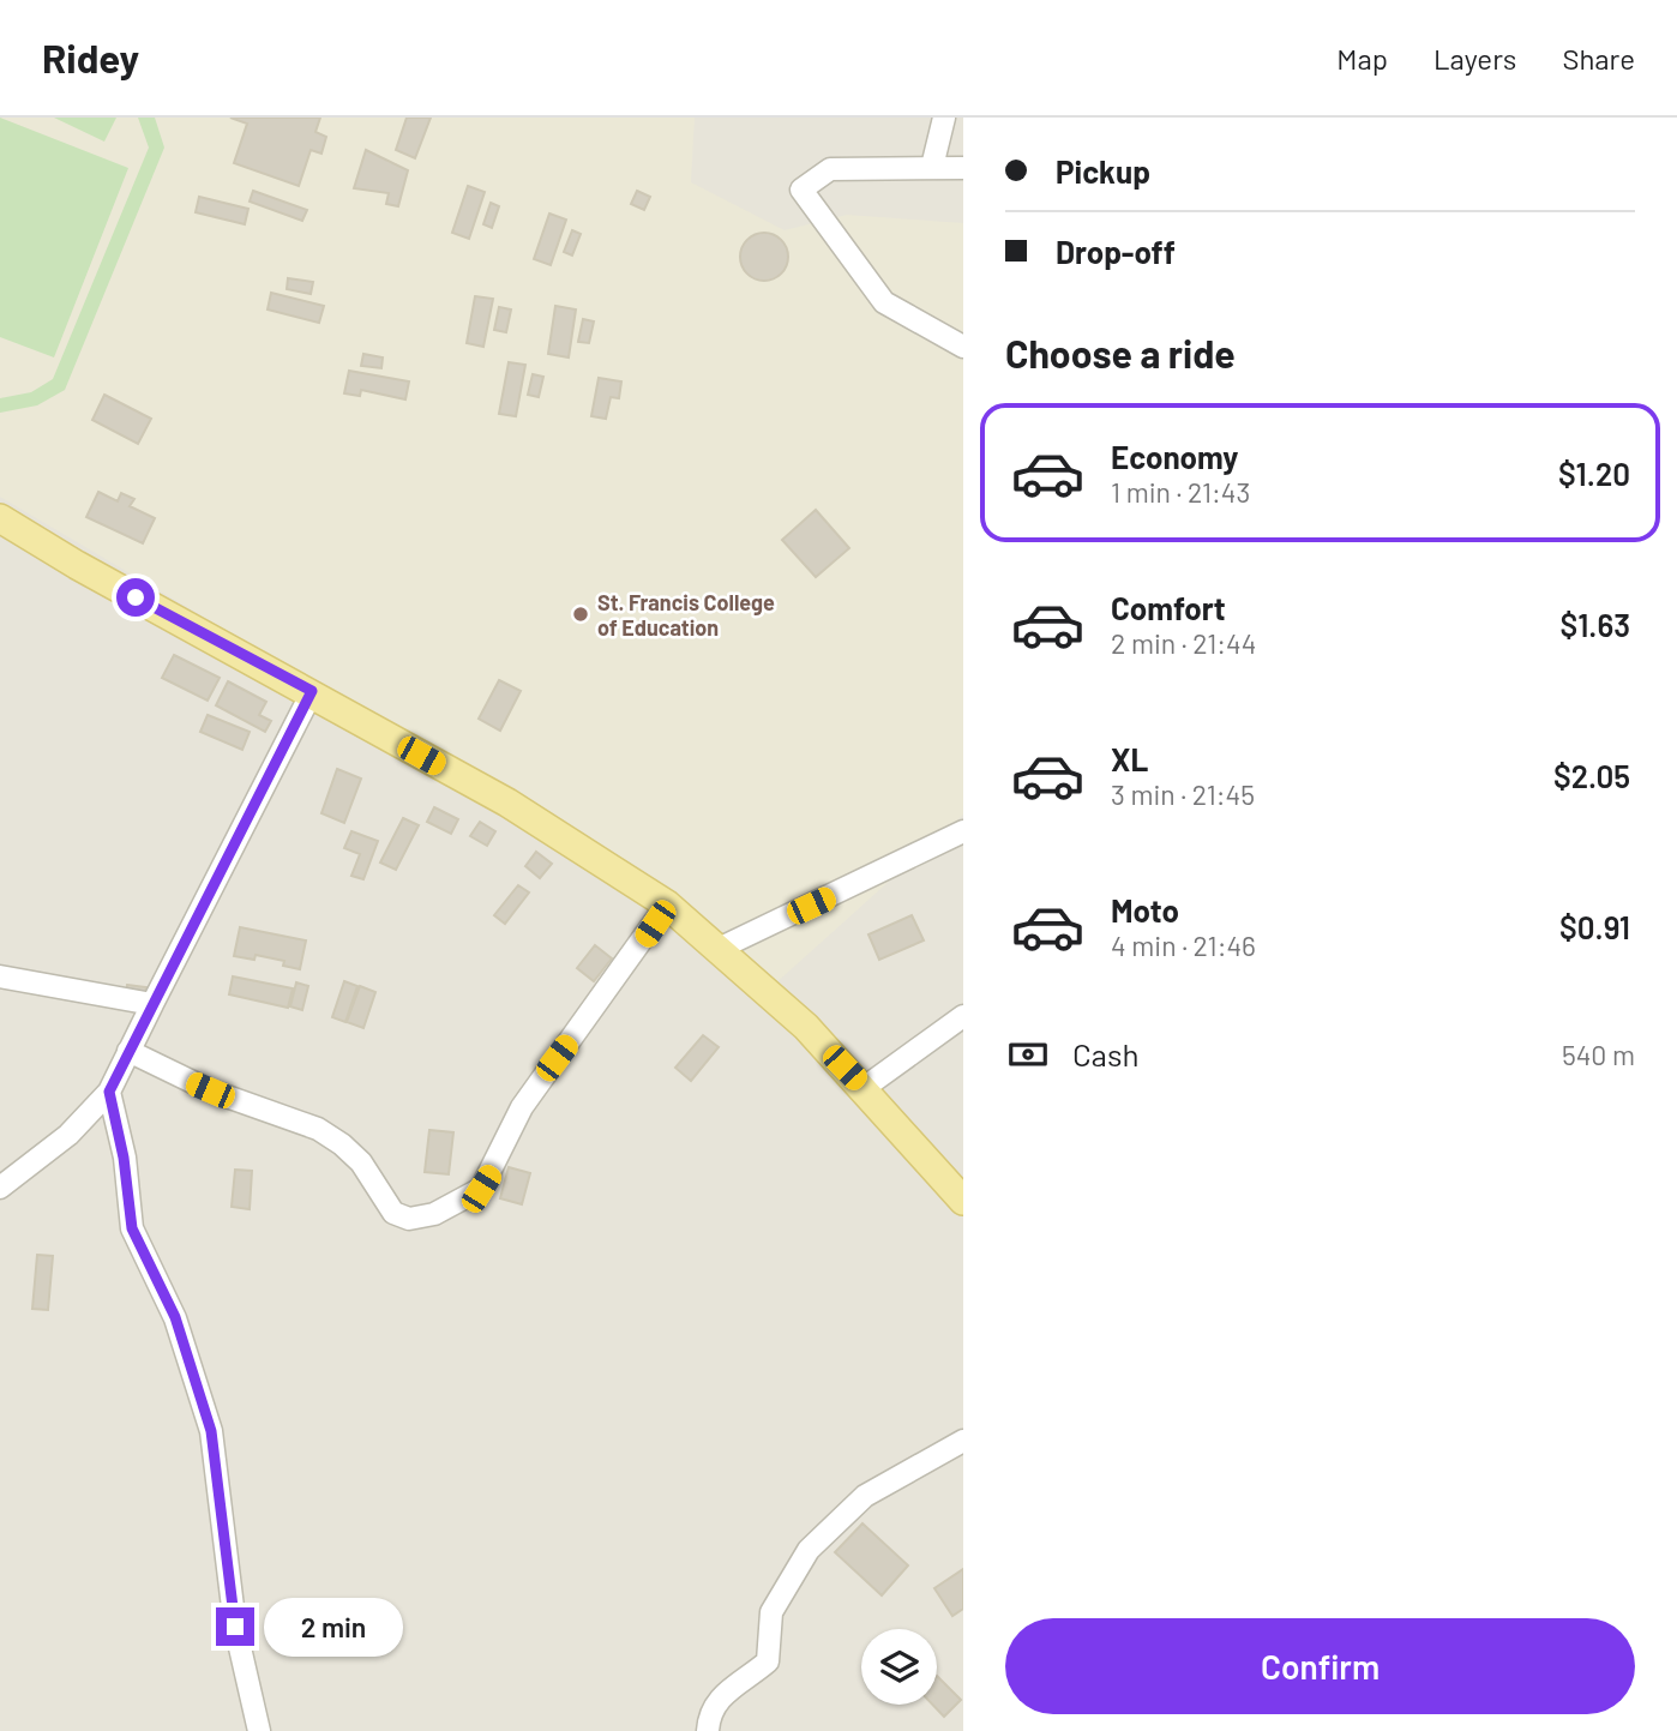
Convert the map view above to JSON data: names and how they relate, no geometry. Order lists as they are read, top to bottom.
{
  "places": ["St. Francis College of Education"],
  "page": {
    "header": "Ridey",
    "nav": ["Map", "Layers", "Share"],
    "banner": ["Pickup", "Drop-off"],
    "heading": "Choose a ride",
    "list": [
      {
        "name": "Economy",
        "note": "1 min · 21:43",
        "value": "$1.20"
      },
      {
        "name": "Comfort",
        "note": "2 min · 21:44",
        "value": "$1.63"
      },
      {
        "name": "XL",
        "note": "3 min · 21:45",
        "value": "$2.05"
      },
      {
        "name": "Moto",
        "note": "4 min · 21:46",
        "value": "$0.91"
      }
    ],
    "pay": ["Cash", "540 m"],
    "bubble": "2 min",
    "buttons": "Confirm"
  }
}
